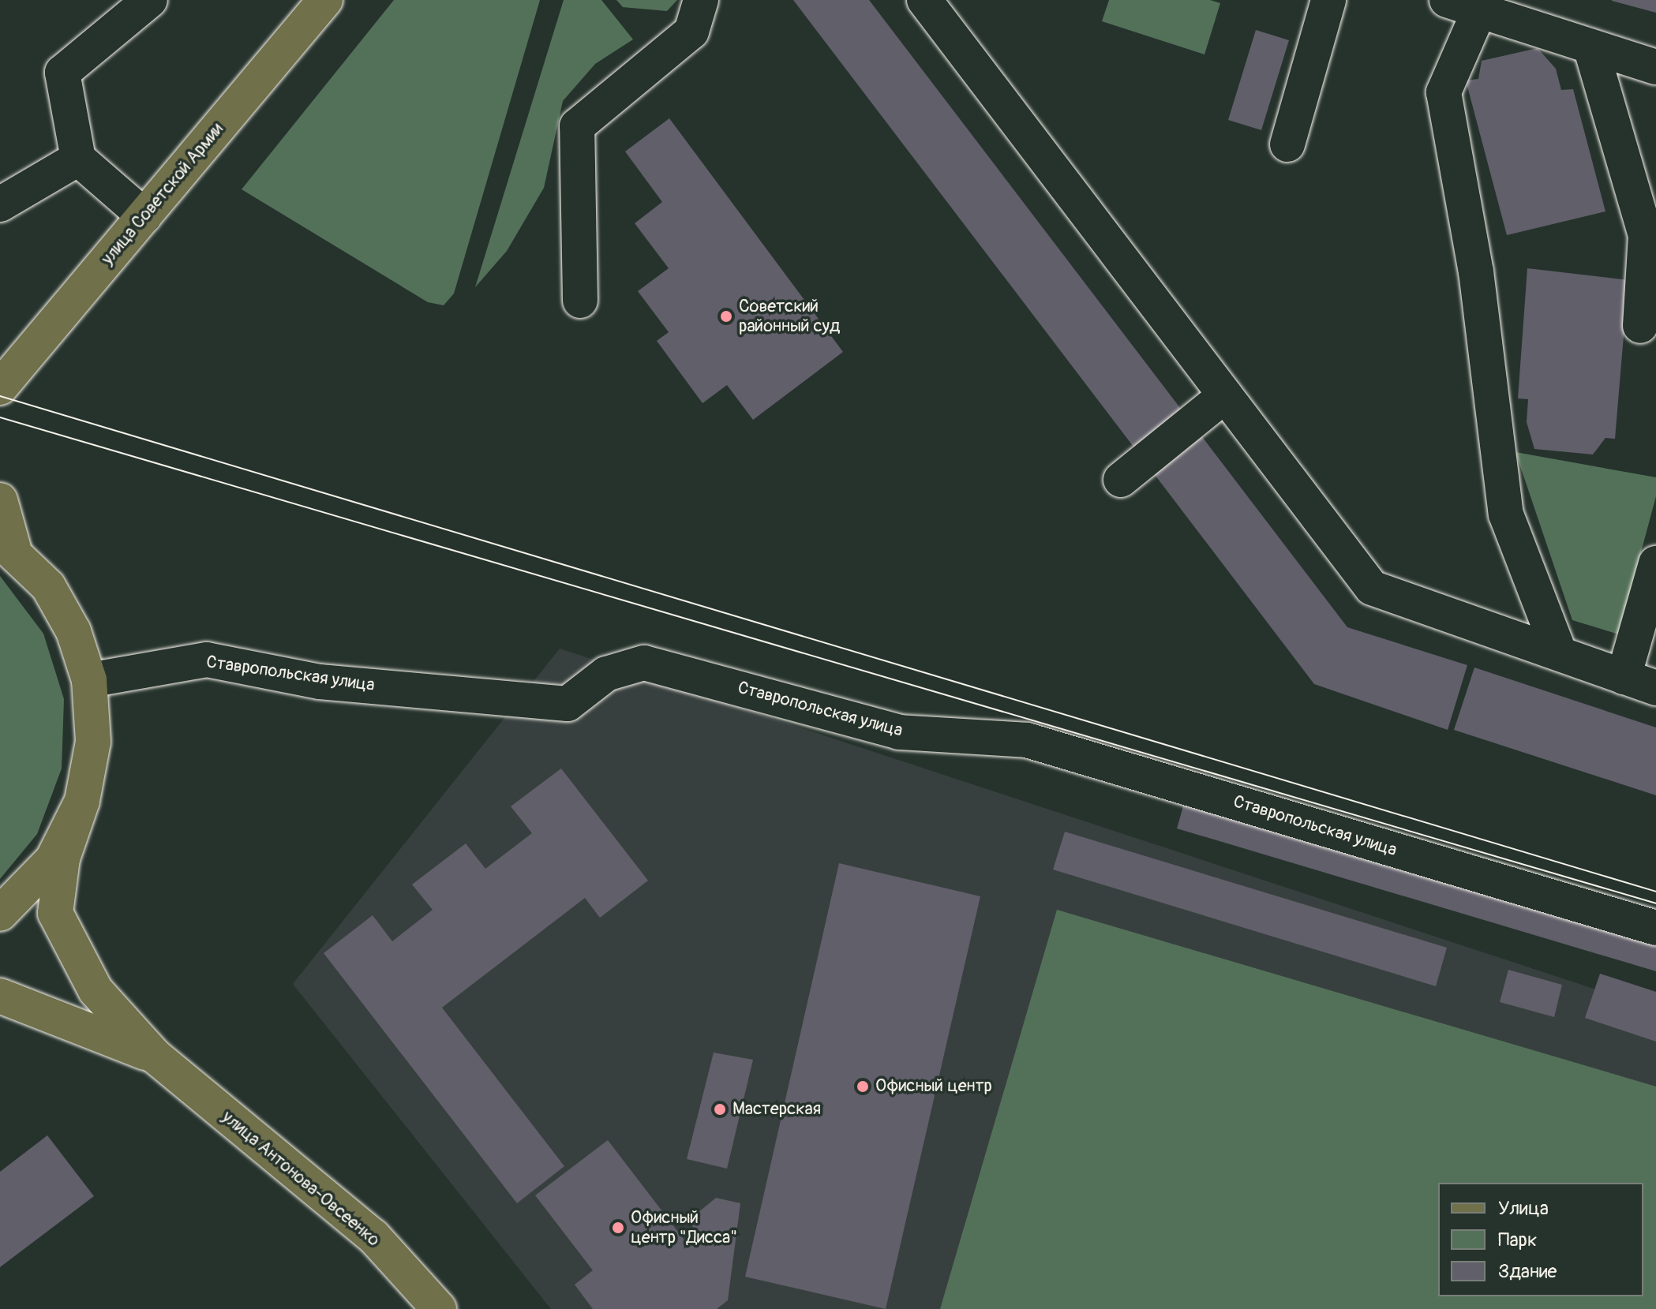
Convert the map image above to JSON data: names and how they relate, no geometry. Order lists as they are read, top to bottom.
{
  "streets": {
    "main road": ["улица Советской Армии", "улица Антонова-Овсеенко"],
    "street": ["Ставропольская улица"]
  },
  "places": [
    "Советский районный суд",
    "Офисный центр",
    "Мастерская",
    "Офисный центр \"Дисса\""
  ],
  "legend": ["Улица", "Парк", "Здание"]
}
